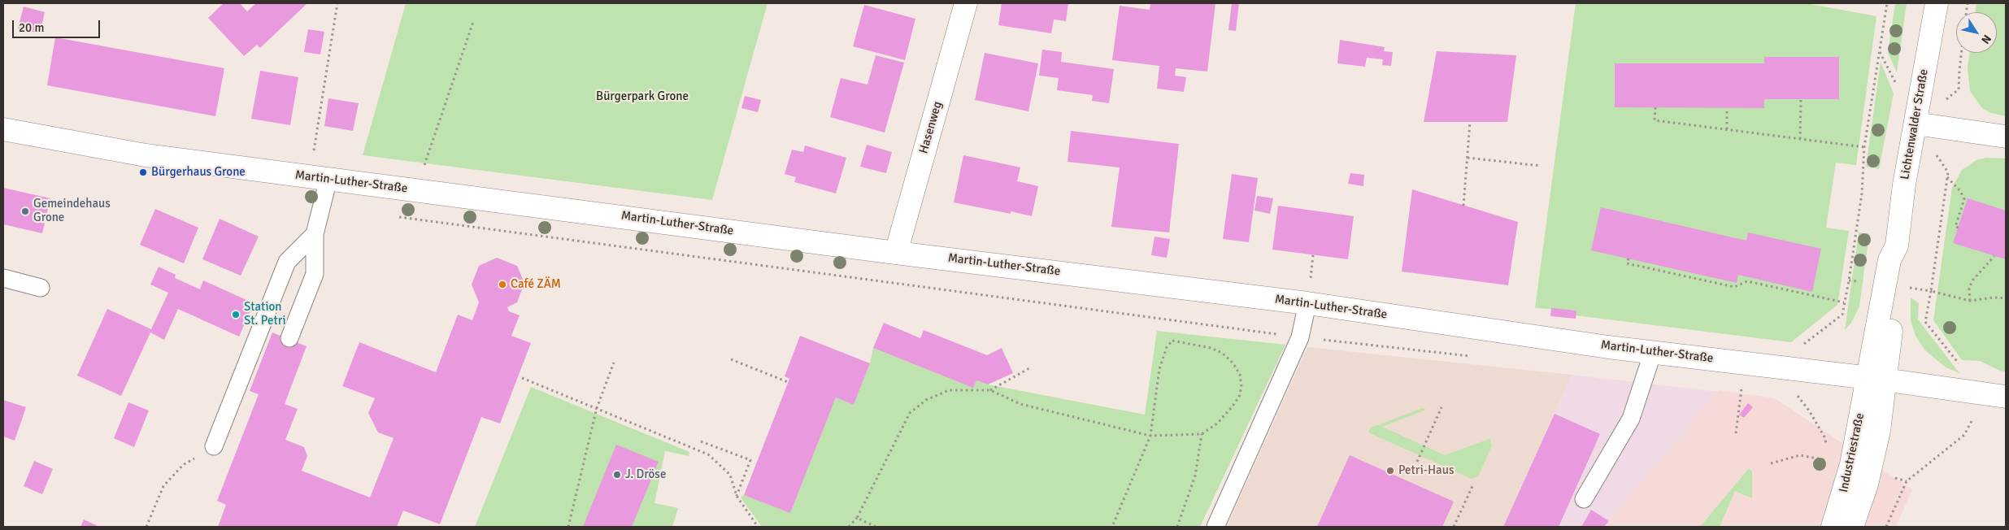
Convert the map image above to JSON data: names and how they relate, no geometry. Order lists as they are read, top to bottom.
{
  "streets": {
    "street": [
      "Lichtenwalder Straße",
      "Hasenweg",
      "Martin-Luther-Straße",
      "Industriestraße"
    ]
  },
  "crossings": [
    ["Lichtenwalder Straße", "Martin-Luther-Straße"],
    ["Lichtenwalder Straße", "Industriestraße"],
    ["Hasenweg", "Martin-Luther-Straße"],
    ["Martin-Luther-Straße", "Industriestraße"]
  ],
  "parks": ["Bürgerpark Grone"],
  "places": [
    "Bürgerhaus Grone",
    "Gemeindehaus Grone",
    "Café ZÄM",
    "Station St. Petri",
    "Petri-Haus",
    "J. Dröse"
  ],
  "scale_bar": "20 m",
  "north": "bottom right"
}
